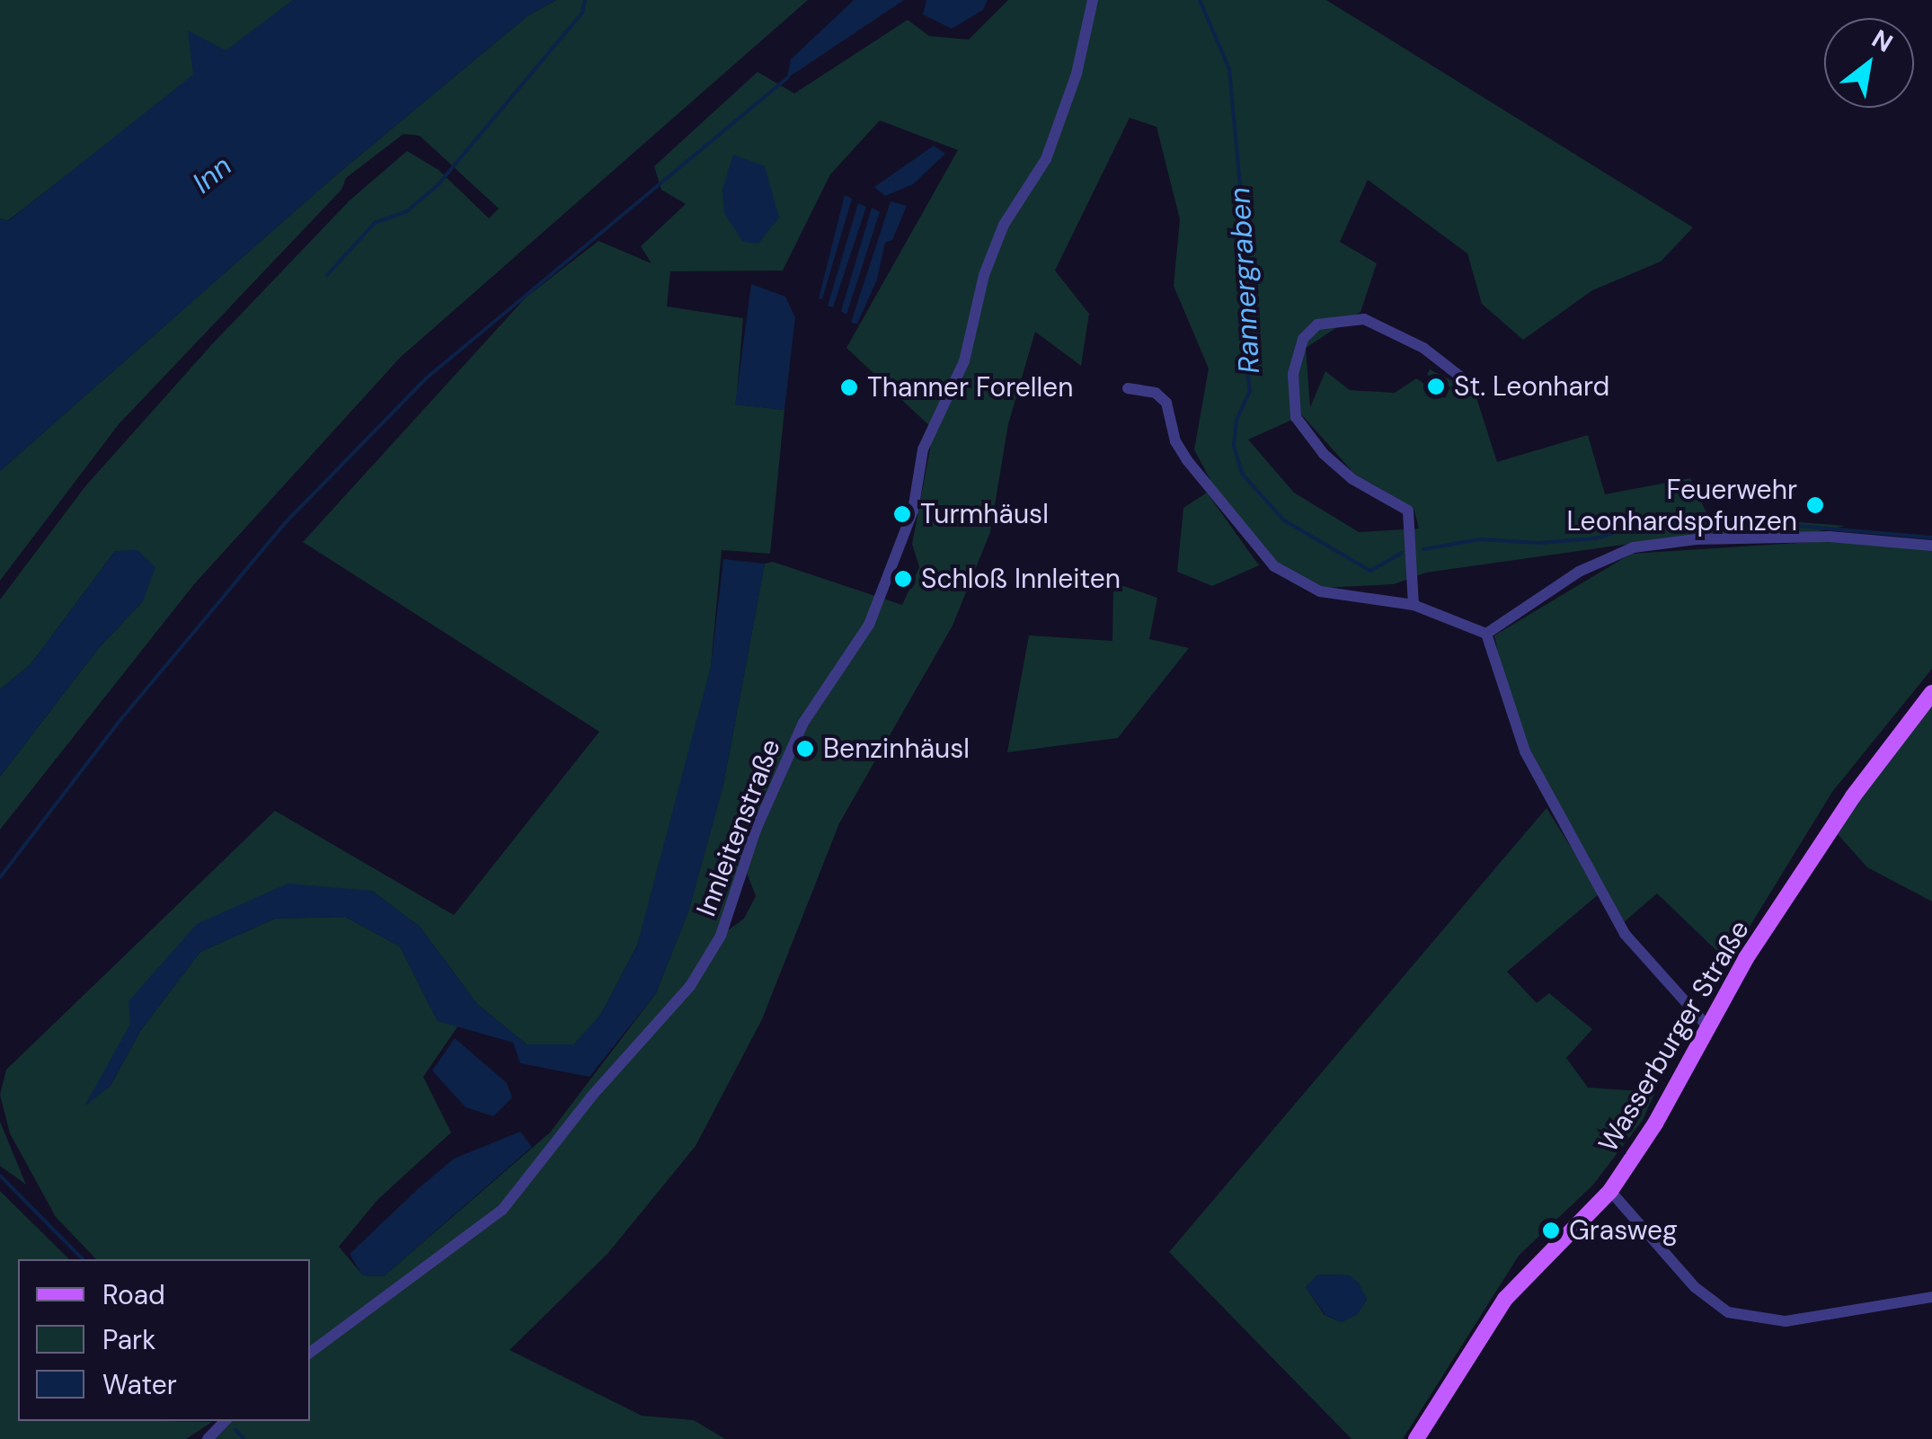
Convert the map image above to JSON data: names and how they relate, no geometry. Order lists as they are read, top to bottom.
{
  "streets": {
    "main road": ["Wasserburger Straße"],
    "street": ["Innleitenstraße"]
  },
  "water": ["Inn", "Rannergraben"],
  "places": [
    "St. Leonhard",
    "Thanner Forellen",
    "Feuerwehr Leonhardspfunzen",
    "Turmhäusl",
    "Schloß Innleiten",
    "Benzinhäusl",
    "Grasweg"
  ],
  "legend": ["Road", "Park", "Water"],
  "north": "top right"
}
